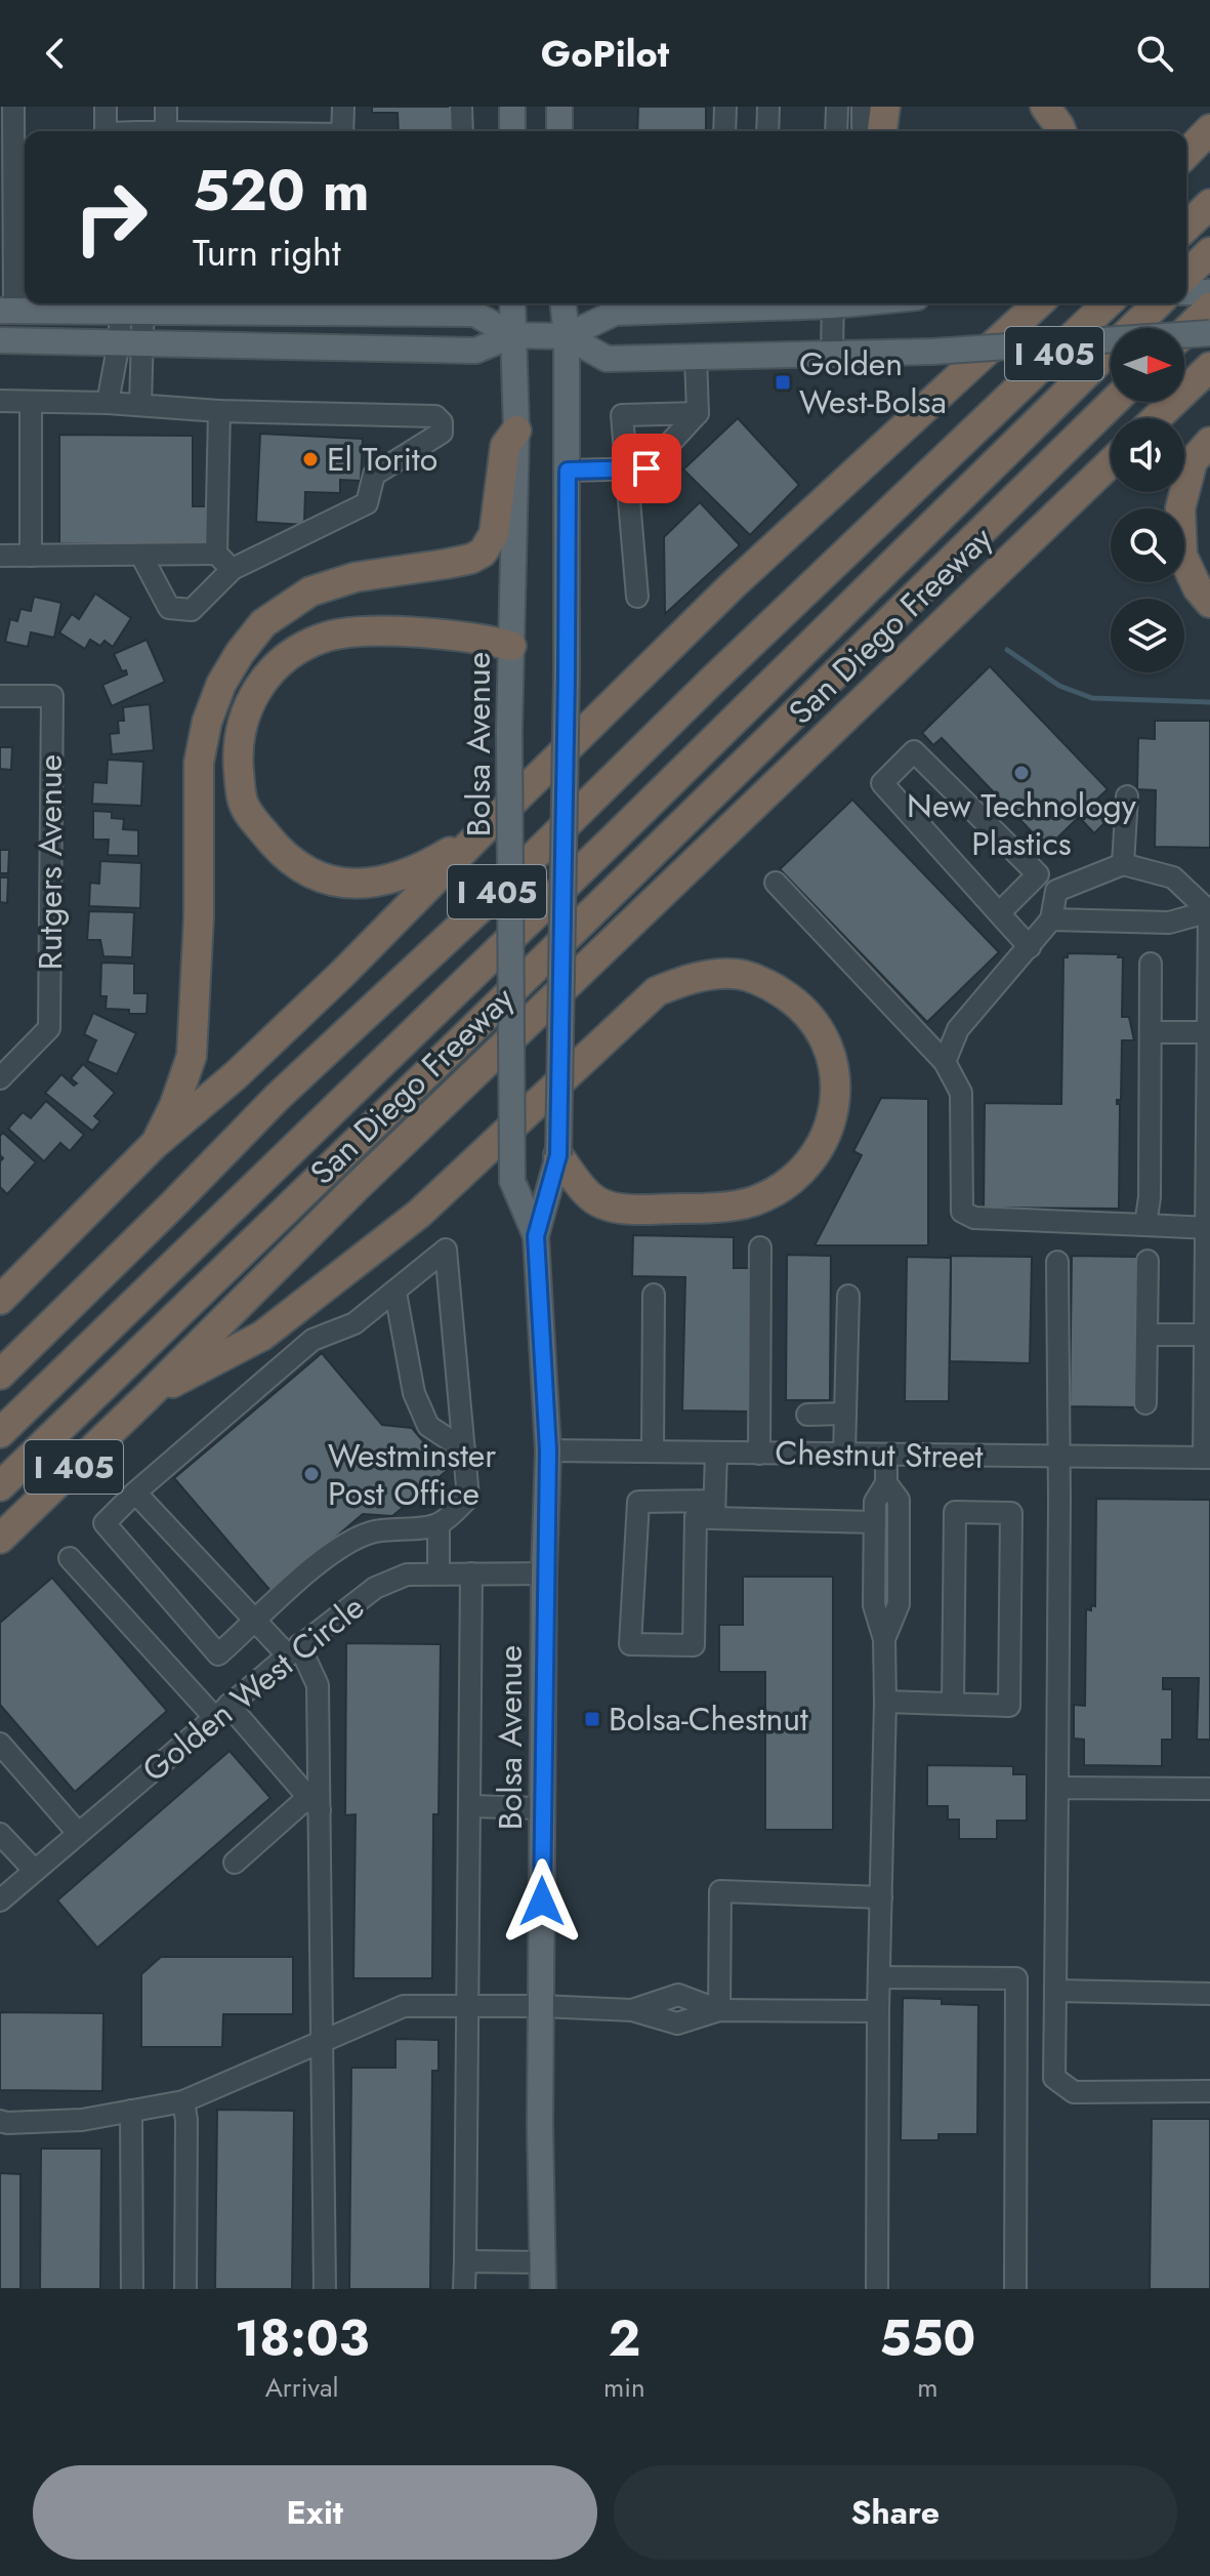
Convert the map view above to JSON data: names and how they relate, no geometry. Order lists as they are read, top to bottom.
{
  "streets": {
    "highway": ["I 405", "San Diego Freeway"],
    "main road": ["Bolsa Avenue"],
    "street": ["Rutgers Avenue", "Chestnut Street", "Golden West Circle"]
  },
  "crossings": [
    ["Bolsa Avenue", "Chestnut Street"],
    ["Bolsa Avenue", "Golden West Circle"]
  ],
  "places": {
    "transit": ["Golden West-Bolsa", "Bolsa-Chestnut"],
    "other": ["El Torito", "New Technology Plastics", "Westminster Post Office"]
  },
  "north": "right",
  "page": {
    "header": "GoPilot",
    "turn": ["520 m", "Turn right"],
    "eta": [
      "18:03",
      "Arrival",
      "2",
      "min",
      "550",
      "m"
    ],
    "buttons": ["Exit", "Share"]
  }
}
